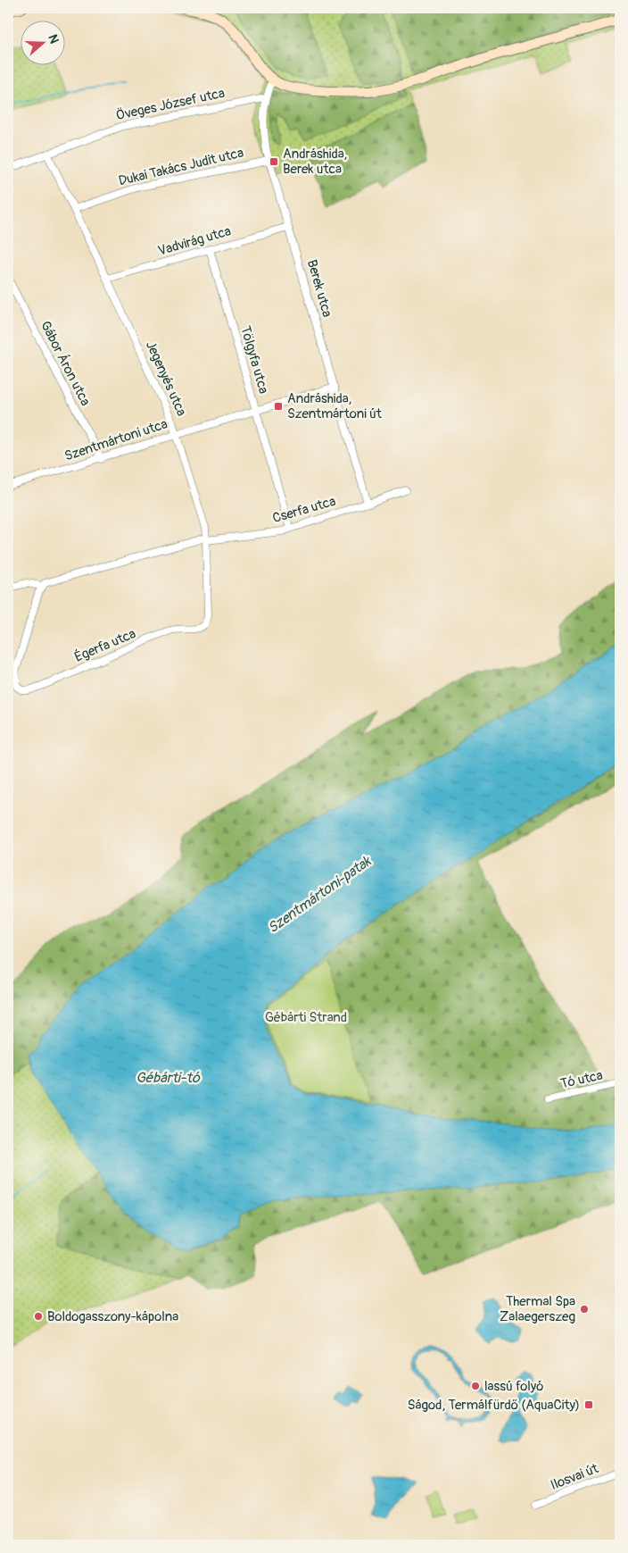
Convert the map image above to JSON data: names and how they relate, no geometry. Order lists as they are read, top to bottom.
{
  "streets": {
    "street": [
      "Öveges József utca",
      "Dukai Takács Judit utca",
      "Vadvirág utca",
      "Berek utca",
      "Tölgyfa utca",
      "Gábor Áron utca",
      "Jegenyés utca",
      "Szentmártoni utca",
      "Cserfa utca",
      "Égerfa utca",
      "Tó utca",
      "Ilosvai út"
    ]
  },
  "crossings": [
    ["Öveges József utca", "Berek utca"],
    ["Öveges József utca", "Jegenyés utca"],
    ["Dukai Takács Judit utca", "Berek utca"],
    ["Dukai Takács Judit utca", "Jegenyés utca"],
    ["Vadvirág utca", "Berek utca"],
    ["Vadvirág utca", "Tölgyfa utca"],
    ["Vadvirág utca", "Jegenyés utca"],
    ["Berek utca", "Szentmártoni utca"],
    ["Berek utca", "Cserfa utca"],
    ["Tölgyfa utca", "Szentmártoni utca"],
    ["Tölgyfa utca", "Cserfa utca"],
    ["Gábor Áron utca", "Szentmártoni utca"],
    ["Jegenyés utca", "Szentmártoni utca"],
    ["Jegenyés utca", "Cserfa utca"],
    ["Jegenyés utca", "Égerfa utca"],
    ["Cserfa utca", "Égerfa utca"]
  ],
  "water": ["Szentmártoni-patak", "Gébárti-tó"],
  "parks": ["Gébárti Strand"],
  "places": {
    "transit": ["Andráshida, Berek utca", "Andráshida, Szentmártoni út", "Ságod, Termálfürdő (AquaCity)"],
    "other": ["Thermal Spa Zalaegerszeg", "Boldogasszony-kápolna", "lassú folyó"]
  },
  "north": "right"
}
